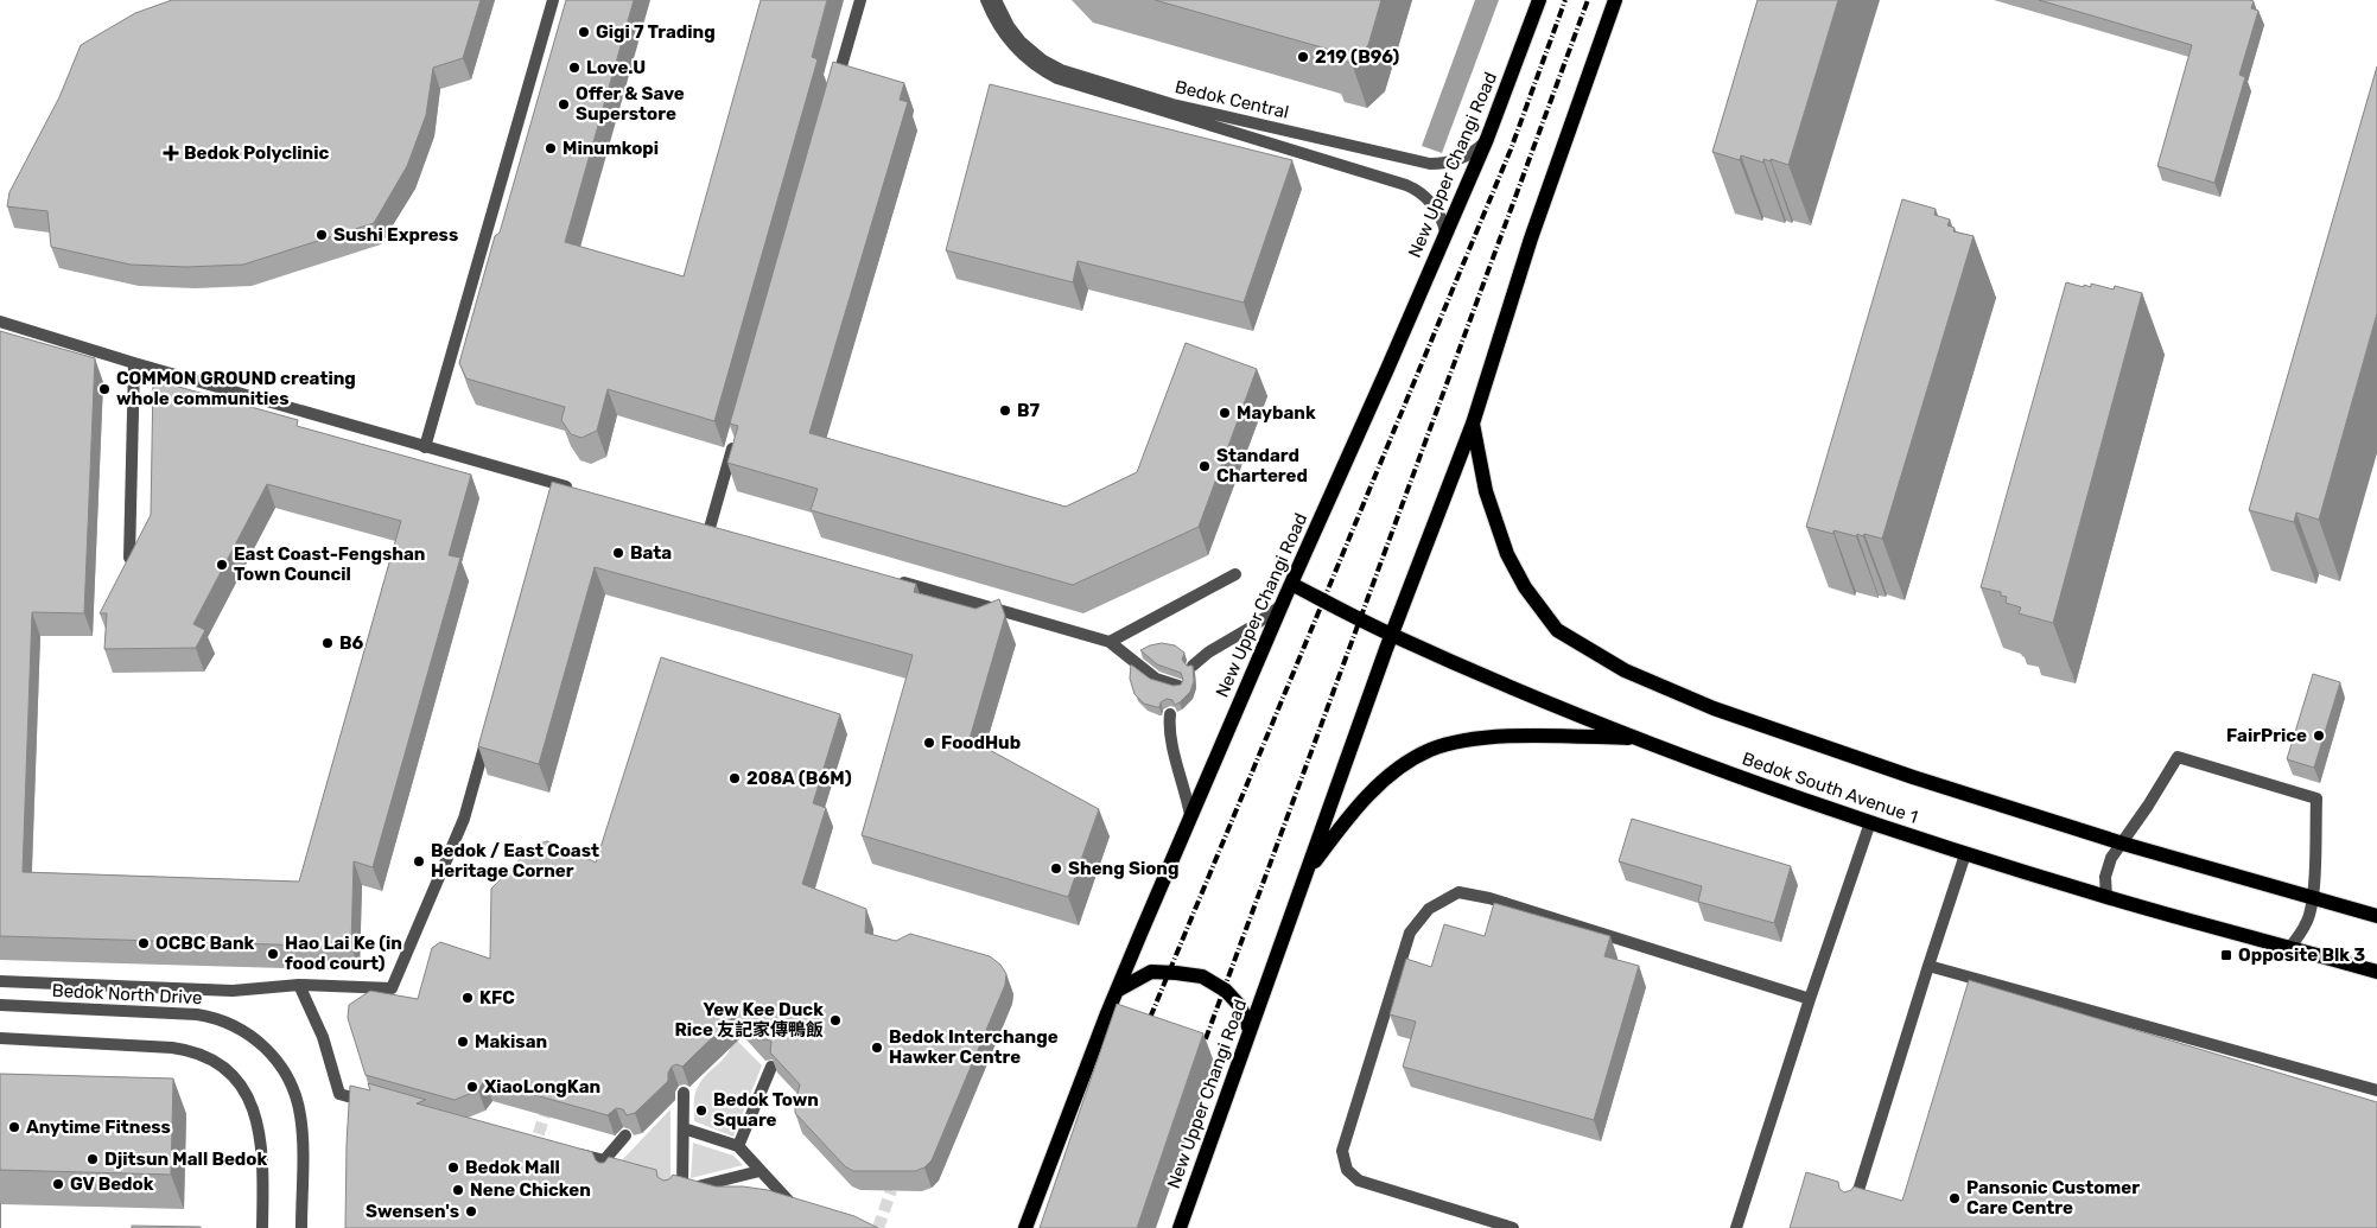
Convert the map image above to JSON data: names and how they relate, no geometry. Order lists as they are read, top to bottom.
{
  "streets": {
    "main road": ["New Upper Changi Road", "Bedok South Avenue 1"],
    "street": ["Bedok Central", "Bedok North Drive"]
  },
  "crossings": [
    ["Bedok Central", "New Upper Changi Road"],
    ["New Upper Changi Road", "Bedok South Avenue 1"]
  ],
  "places": {
    "other": [
      "Gigi 7 Trading",
      "219 (B96)",
      "Love.U",
      "Offer & Save Superstore",
      "Minumkopi",
      "Sushi Express",
      "COMMON GROUND creating whole communities",
      "B7",
      "Maybank",
      "Standard Chartered",
      "Bata",
      "East Coast-Fengshan Town Council",
      "B6",
      "FairPrice",
      "FoodHub",
      "208A (B6M)",
      "Bedok / East Coast Heritage Corner",
      "Sheng Siong",
      "OCBC Bank",
      "Hao Lai Ke (in food court)",
      "KFC",
      "Yew Kee Duck Rice 友記家傳鴨飯",
      "Makisan",
      "Bedok Interchange Hawker Centre",
      "XiaoLongKan",
      "Bedok Town Square",
      "Anytime Fitness",
      "Djitsun Mall Bedok",
      "Bedok Mall",
      "GV Bedok",
      "Nene Chicken",
      "Pansonic Customer Care Centre",
      "Swensen's"
    ],
    "health": ["Bedok Polyclinic"],
    "transit": ["Opposite Blk 3"]
  }
}
